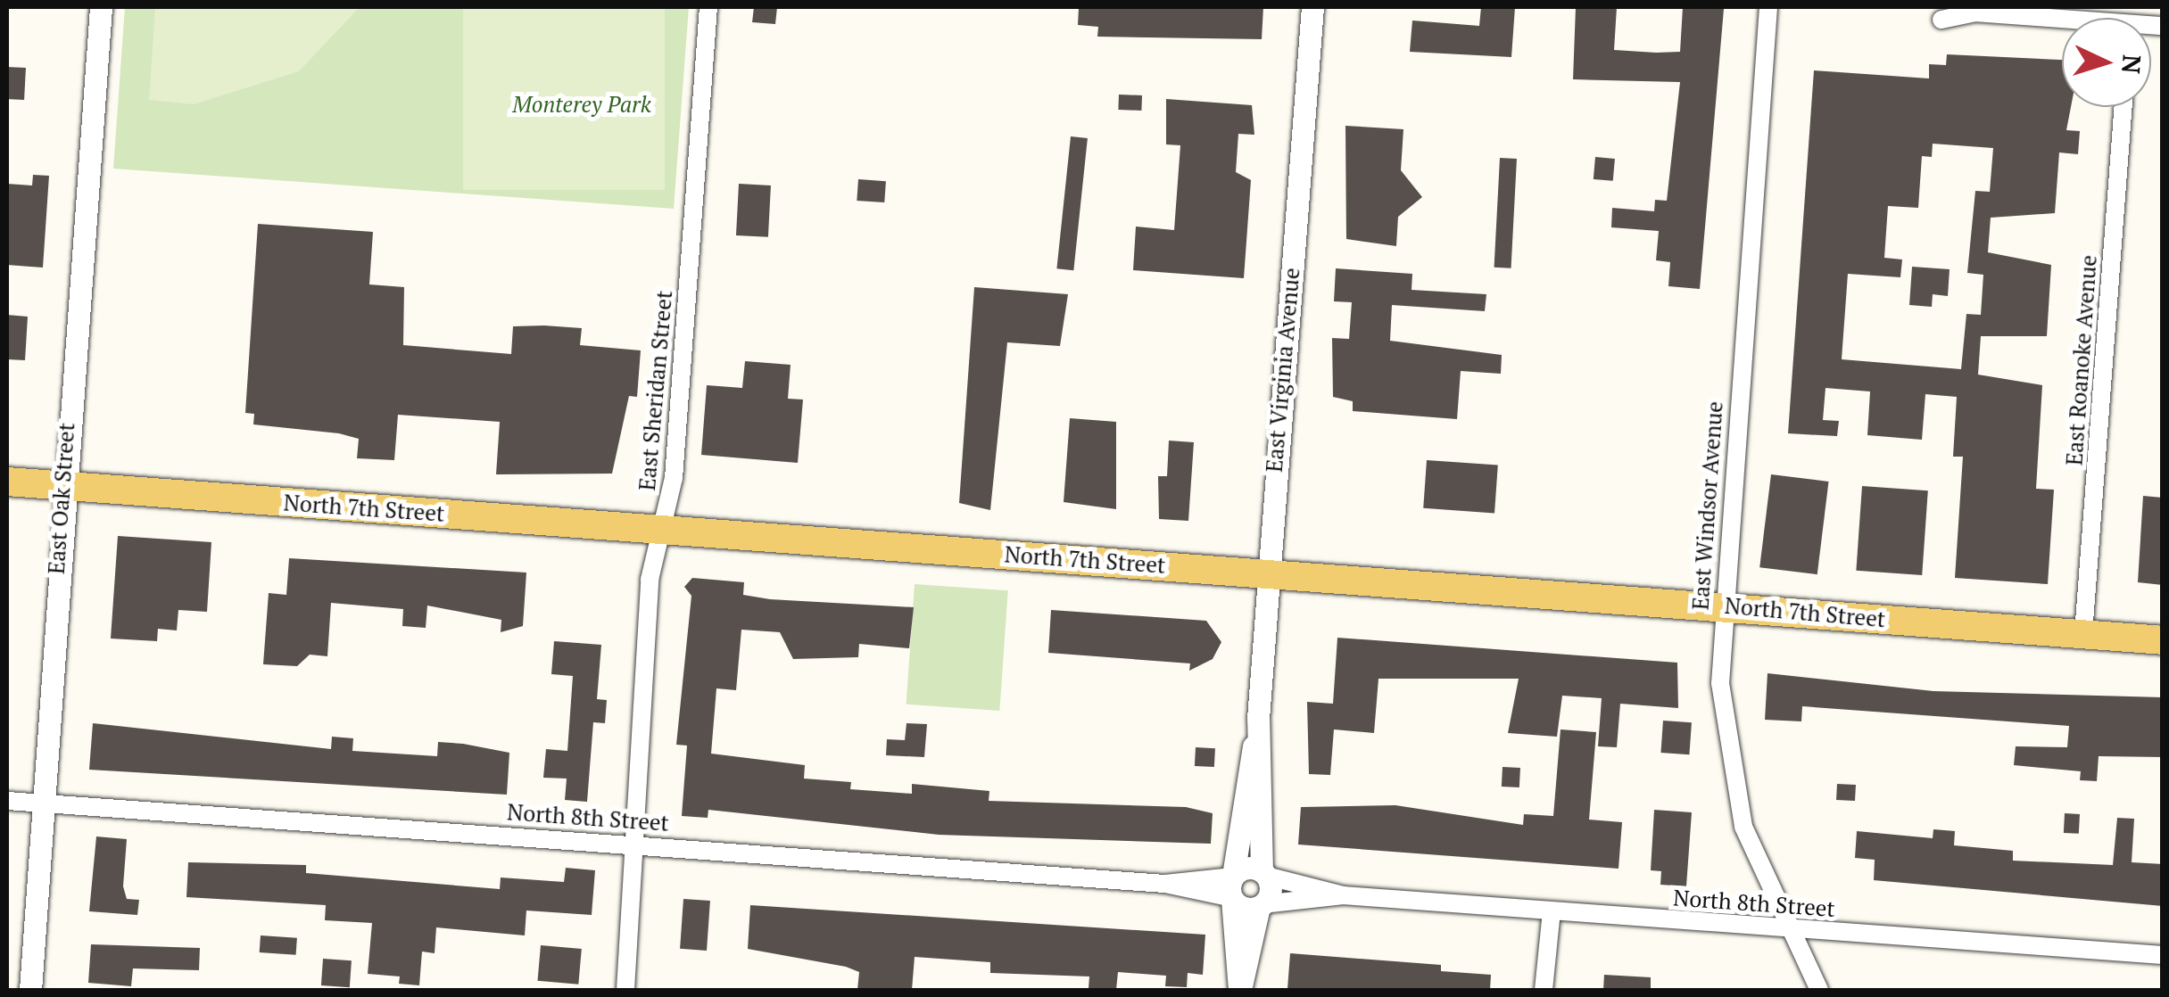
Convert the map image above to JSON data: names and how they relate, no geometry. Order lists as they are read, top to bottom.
{
  "streets": {
    "main road": ["North 7th Street"],
    "street": [
      "East Roanoke Avenue",
      "East Virginia Avenue",
      "East Sheridan Street",
      "East Oak Street",
      "East Windsor Avenue",
      "North 8th Street"
    ]
  },
  "crossings": [
    ["East Roanoke Avenue", "North 7th Street"],
    ["East Virginia Avenue", "North 7th Street"],
    ["East Virginia Avenue", "North 8th Street"],
    ["East Sheridan Street", "North 7th Street"],
    ["East Sheridan Street", "North 8th Street"],
    ["East Oak Street", "North 7th Street"],
    ["East Oak Street", "North 8th Street"],
    ["East Windsor Avenue", "North 7th Street"],
    ["East Windsor Avenue", "North 8th Street"]
  ],
  "parks": ["Monterey Park"],
  "north": "right"
}
